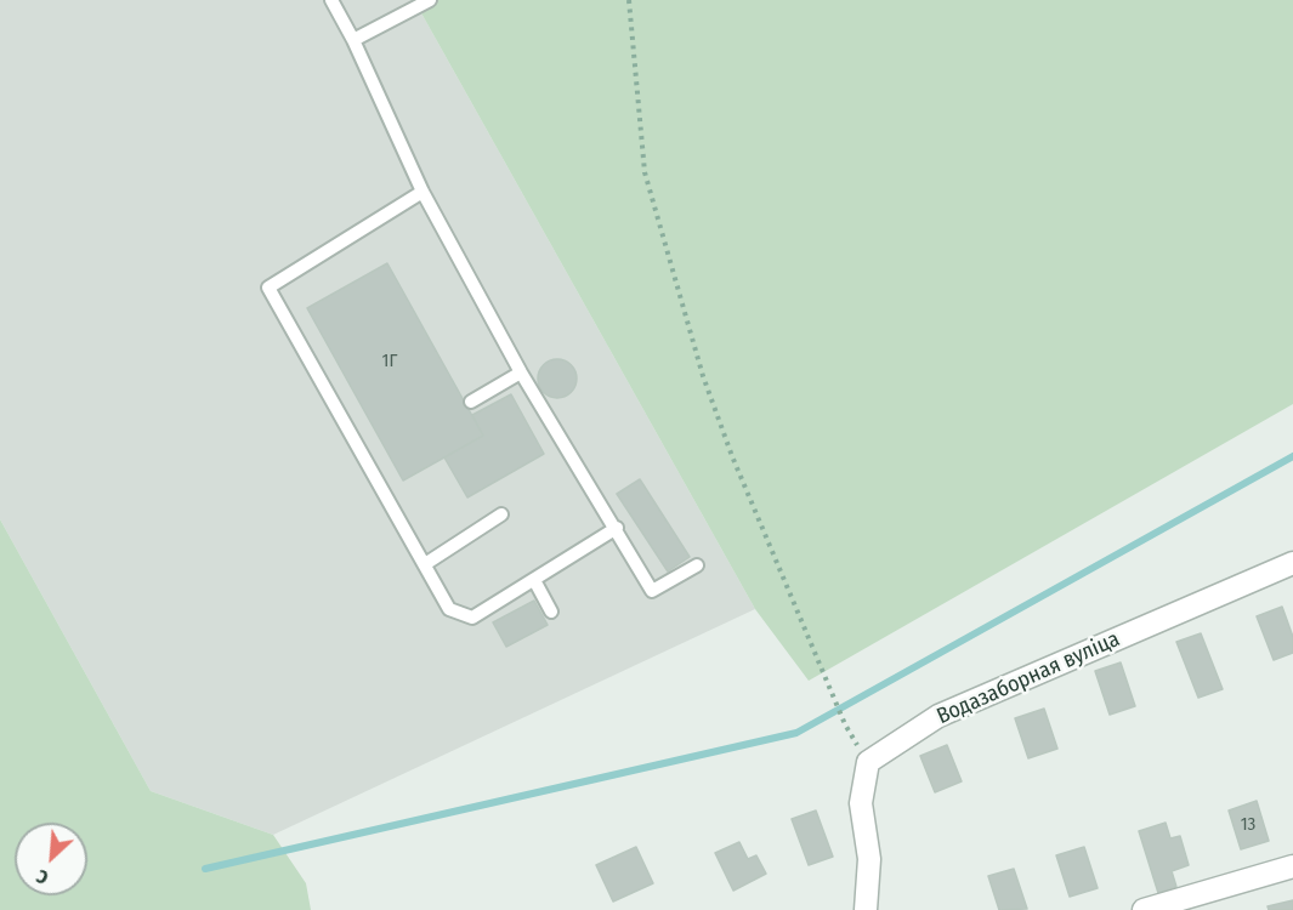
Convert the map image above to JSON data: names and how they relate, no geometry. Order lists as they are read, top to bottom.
{
  "streets": {
    "street": ["Водазаборная вуліца"]
  },
  "house_numbers": ["1Г", "13"],
  "north": "bottom left"
}
